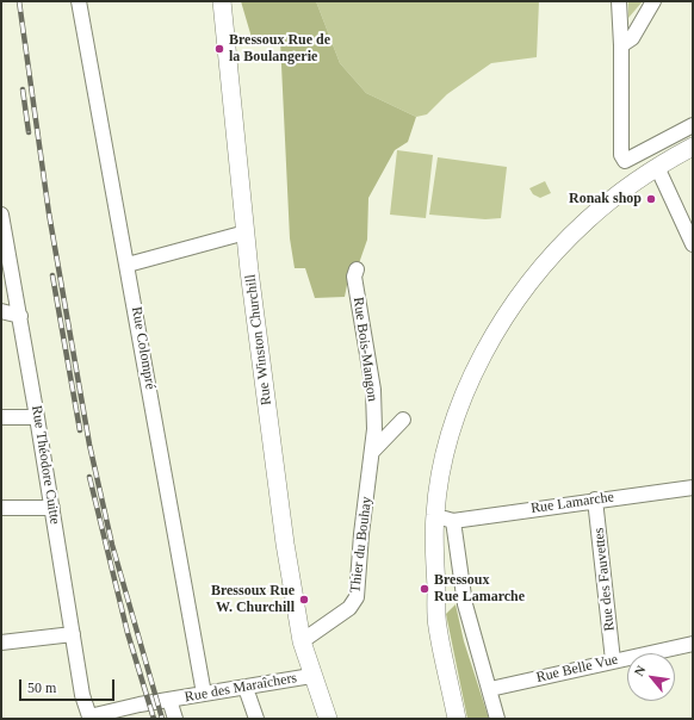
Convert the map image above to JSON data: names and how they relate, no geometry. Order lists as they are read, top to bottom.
{
  "streets": {
    "main road": ["Rue Winston Churchill"],
    "street": [
      "Rue Colompré",
      "Rue Bois-Mangon",
      "Rue Théodore Cuitte",
      "Rue Lamarche",
      "Thier du Bouhay",
      "Rue des Fauvettes",
      "Rue Belle Vue",
      "Rue des Maraîchers"
    ]
  },
  "crossings": [
    ["Rue Winston Churchill", "Thier du Bouhay"],
    ["Rue Winston Churchill", "Rue des Maraîchers"],
    ["Rue Colompré", "Rue des Maraîchers"],
    ["Rue Bois-Mangon", "Thier du Bouhay"],
    ["Rue Théodore Cuitte", "Rue des Maraîchers"],
    ["Rue Lamarche", "Rue des Fauvettes"],
    ["Rue des Fauvettes", "Rue Belle Vue"]
  ],
  "places": [
    "Bressoux Rue de la Boulangerie",
    "Ronak shop",
    "Bressoux Rue Lamarche",
    "Bressoux Rue W. Churchill"
  ],
  "scale_bar": "50 m",
  "north": "top left"
}
